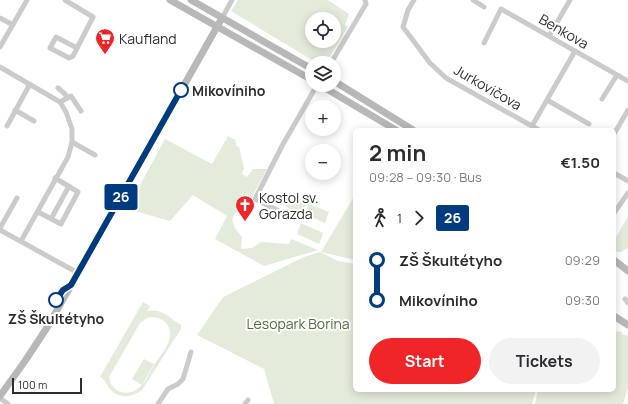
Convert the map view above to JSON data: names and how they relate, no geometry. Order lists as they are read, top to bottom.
{
  "streets": {
    "street": ["Benkova", "Jurkovičova"]
  },
  "parks": ["Lesopark Borina"],
  "places": {
    "supermarket": ["Kaufland"],
    "other": ["Mikovíniho", "ZŠ Škultétyho"],
    "church": ["Kostol sv. Gorazda"]
  },
  "lines": ["bus line 26"],
  "scale_bar": "100 m",
  "page": {
    "on_map": "26",
    "map_buttons": ["+", "−"],
    "heading": ["2 min", "09:28 – 09:30 · Bus", "€1.50"],
    "legs": ["1", "26"],
    "list": [
      {
        "name": "ZŠ Škultétyho",
        "value": "09:29"
      },
      {
        "name": "Mikovíniho",
        "value": "09:30"
      }
    ],
    "buttons": ["Start", "Tickets"],
    "scale": "100 m"
  }
}
